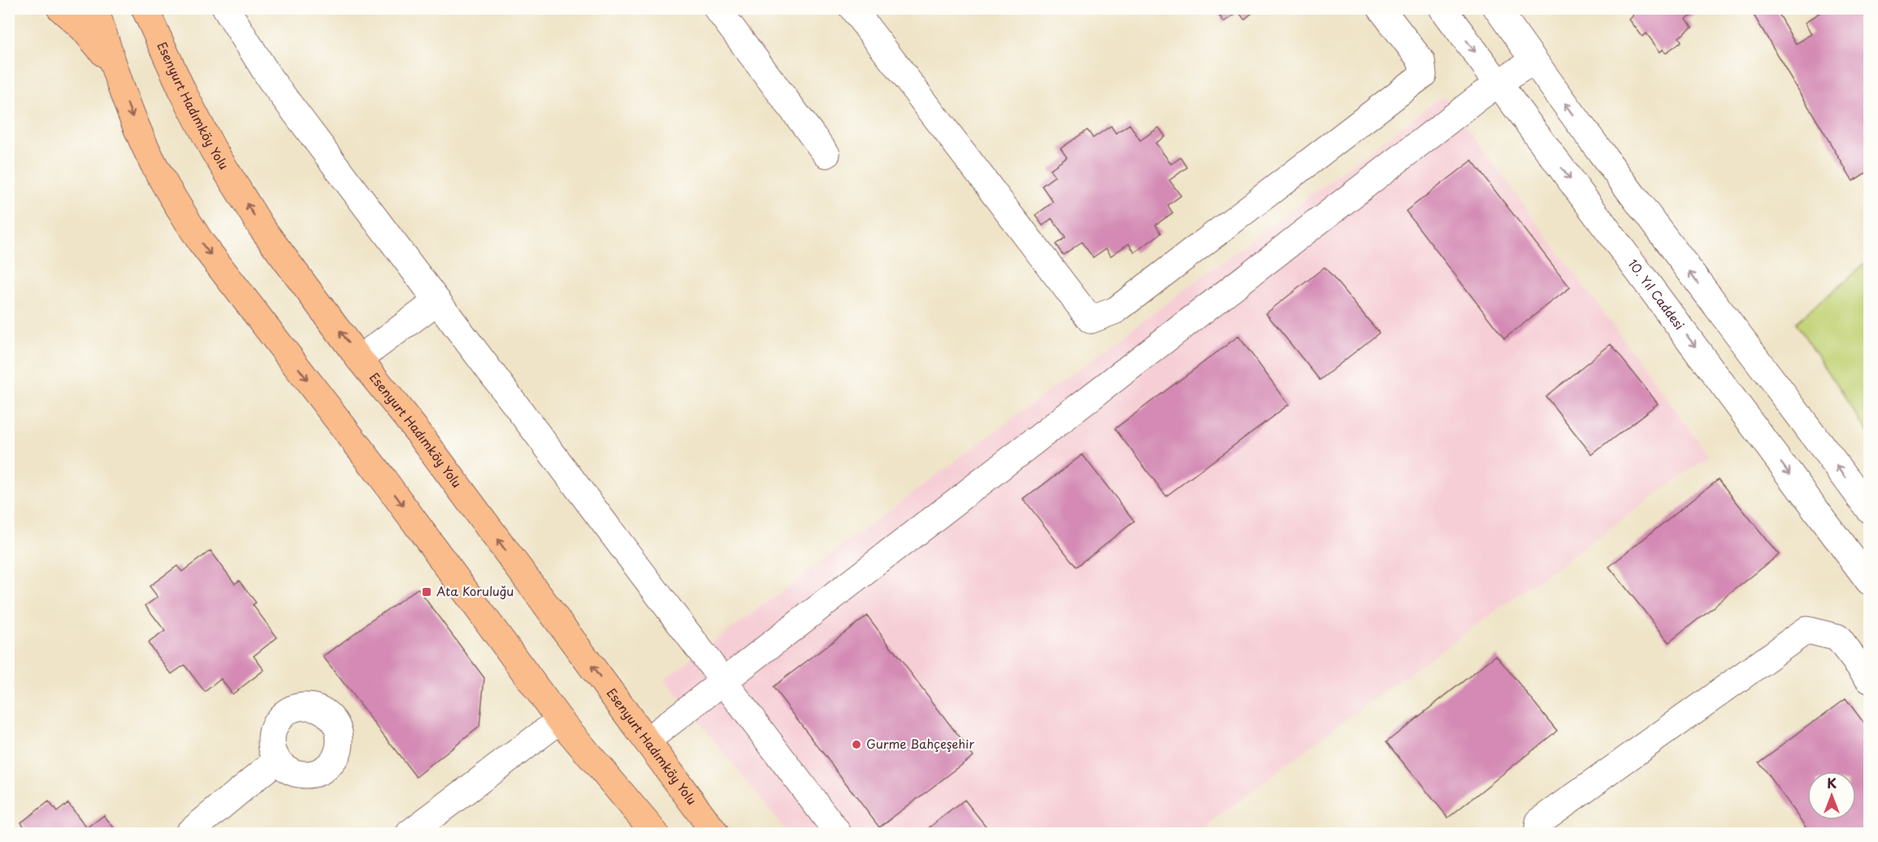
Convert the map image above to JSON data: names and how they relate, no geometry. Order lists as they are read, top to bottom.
{
  "streets": {
    "main road": ["Esenyurt Hadımköy Yolu"],
    "street": ["10. Yıl Caddesi"]
  },
  "places": {
    "transit": ["Ata Koruluğu"],
    "other": ["Gurme Bahçeşehir"]
  },
  "north": "top"
}
